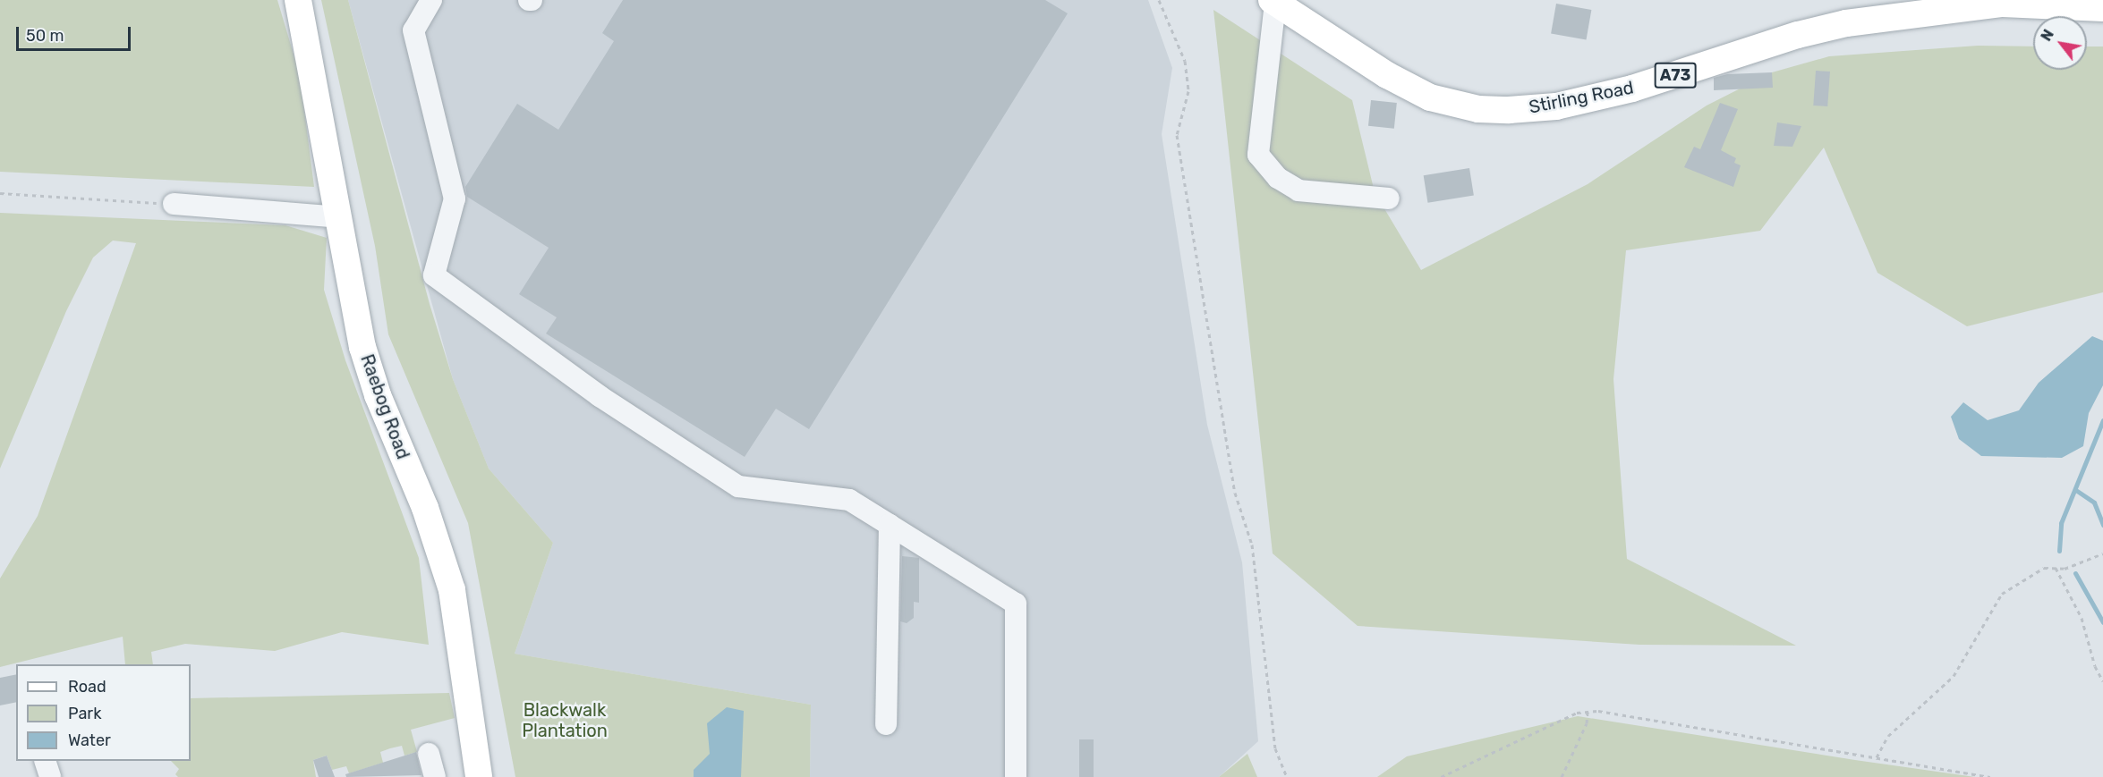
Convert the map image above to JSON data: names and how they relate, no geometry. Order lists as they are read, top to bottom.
{
  "streets": {
    "main road": ["A73", "Stirling Road", "Raebog Road"]
  },
  "parks": ["Blackwalk Plantation"],
  "legend": ["Road", "Park", "Water"],
  "scale_bar": "50 m",
  "north": "top left"
}
